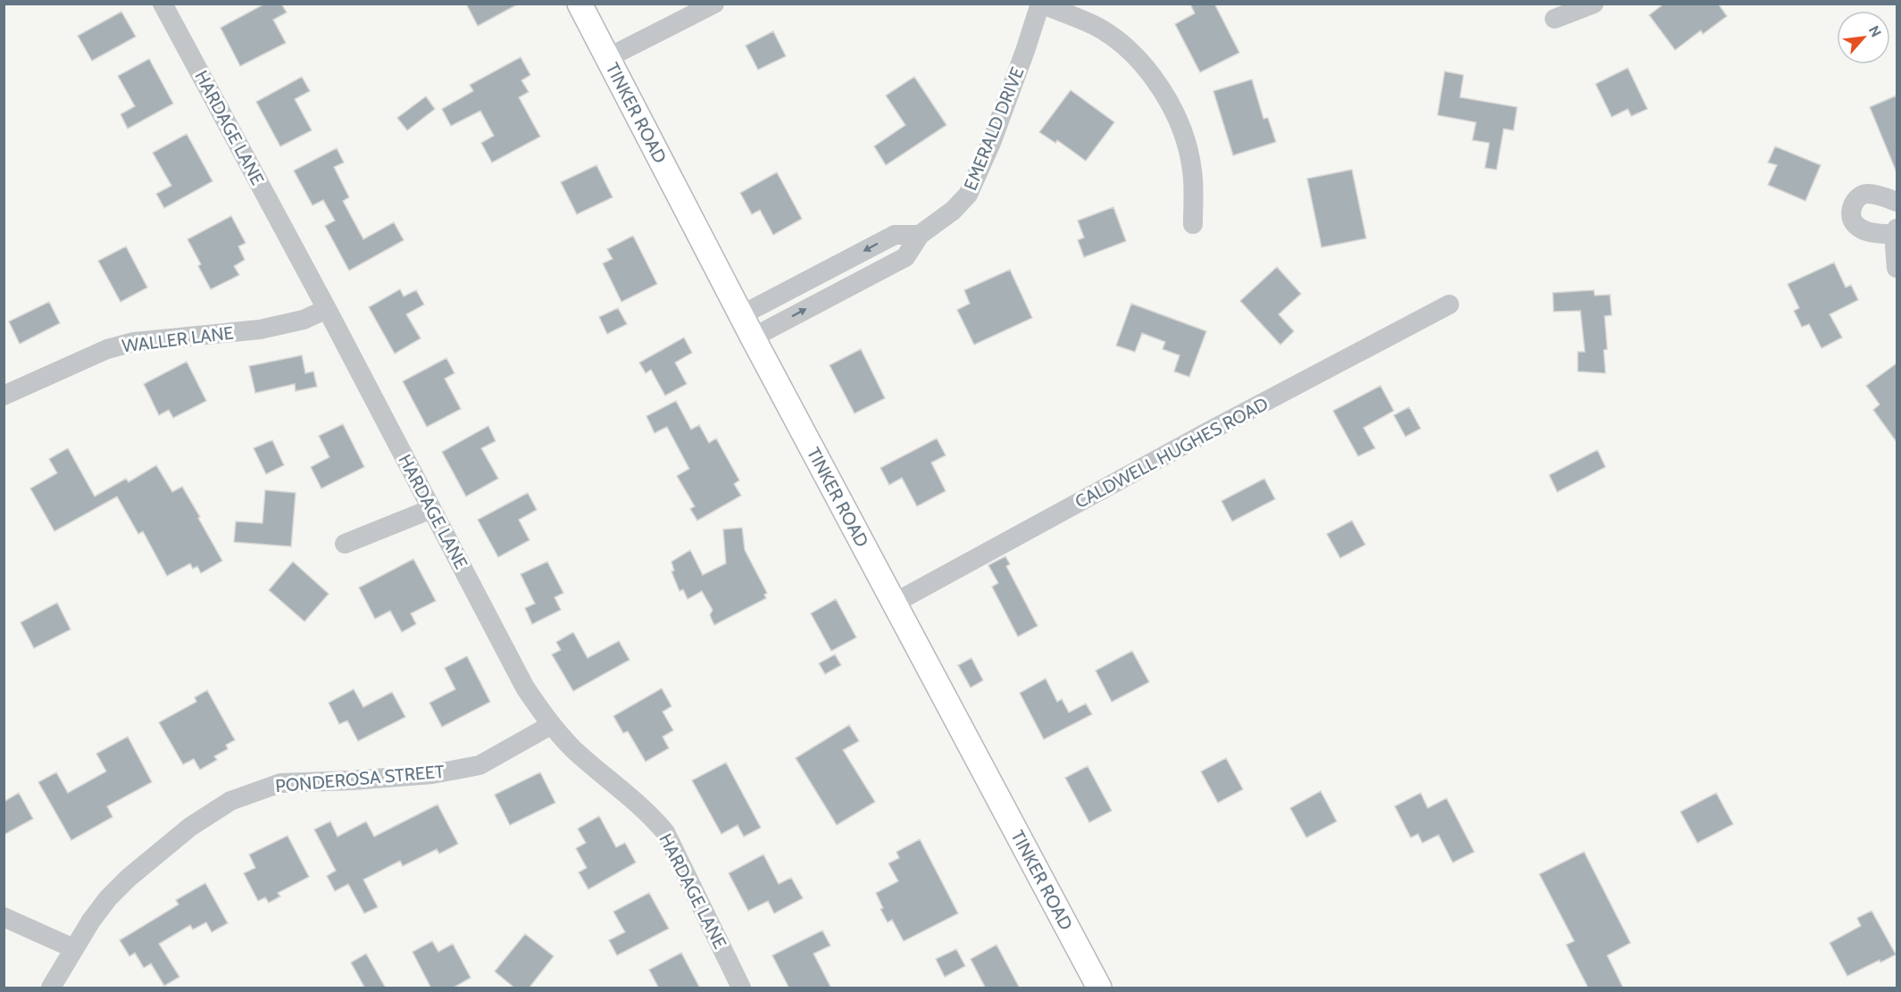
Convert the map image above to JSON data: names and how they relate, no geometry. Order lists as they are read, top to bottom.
{
  "streets": {
    "main road": ["TINKER ROAD"],
    "street": [
      "HARDAGE LANE",
      "EMERALD DRIVE",
      "WALLER LANE",
      "CALDWELL HUGHES ROAD",
      "PONDEROSA STREET"
    ]
  },
  "crossings": [
    ["TINKER ROAD", "EMERALD DRIVE"],
    ["TINKER ROAD", "CALDWELL HUGHES ROAD"],
    ["HARDAGE LANE", "WALLER LANE"],
    ["HARDAGE LANE", "PONDEROSA STREET"]
  ],
  "north": "top right"
}
